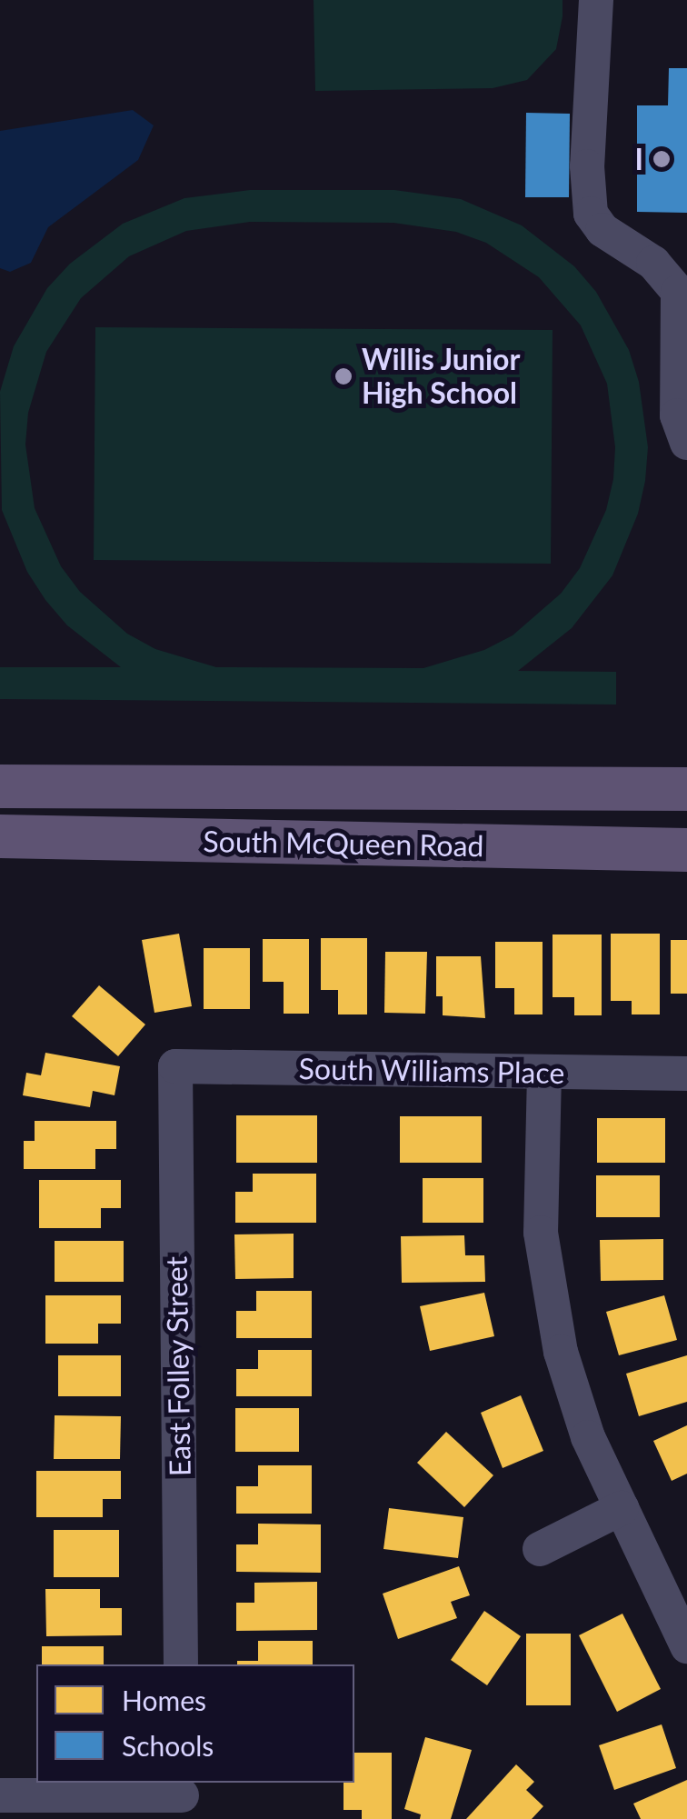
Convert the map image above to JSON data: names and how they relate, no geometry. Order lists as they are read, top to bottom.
{
  "streets": {
    "main road": ["South McQueen Road"],
    "street": ["South Williams Place", "East Folley Street"]
  },
  "crossings": [
    ["South Williams Place", "East Folley Street"]
  ],
  "places": ["I", "Willis Junior High School"],
  "legend": ["Homes", "Schools"]
}
